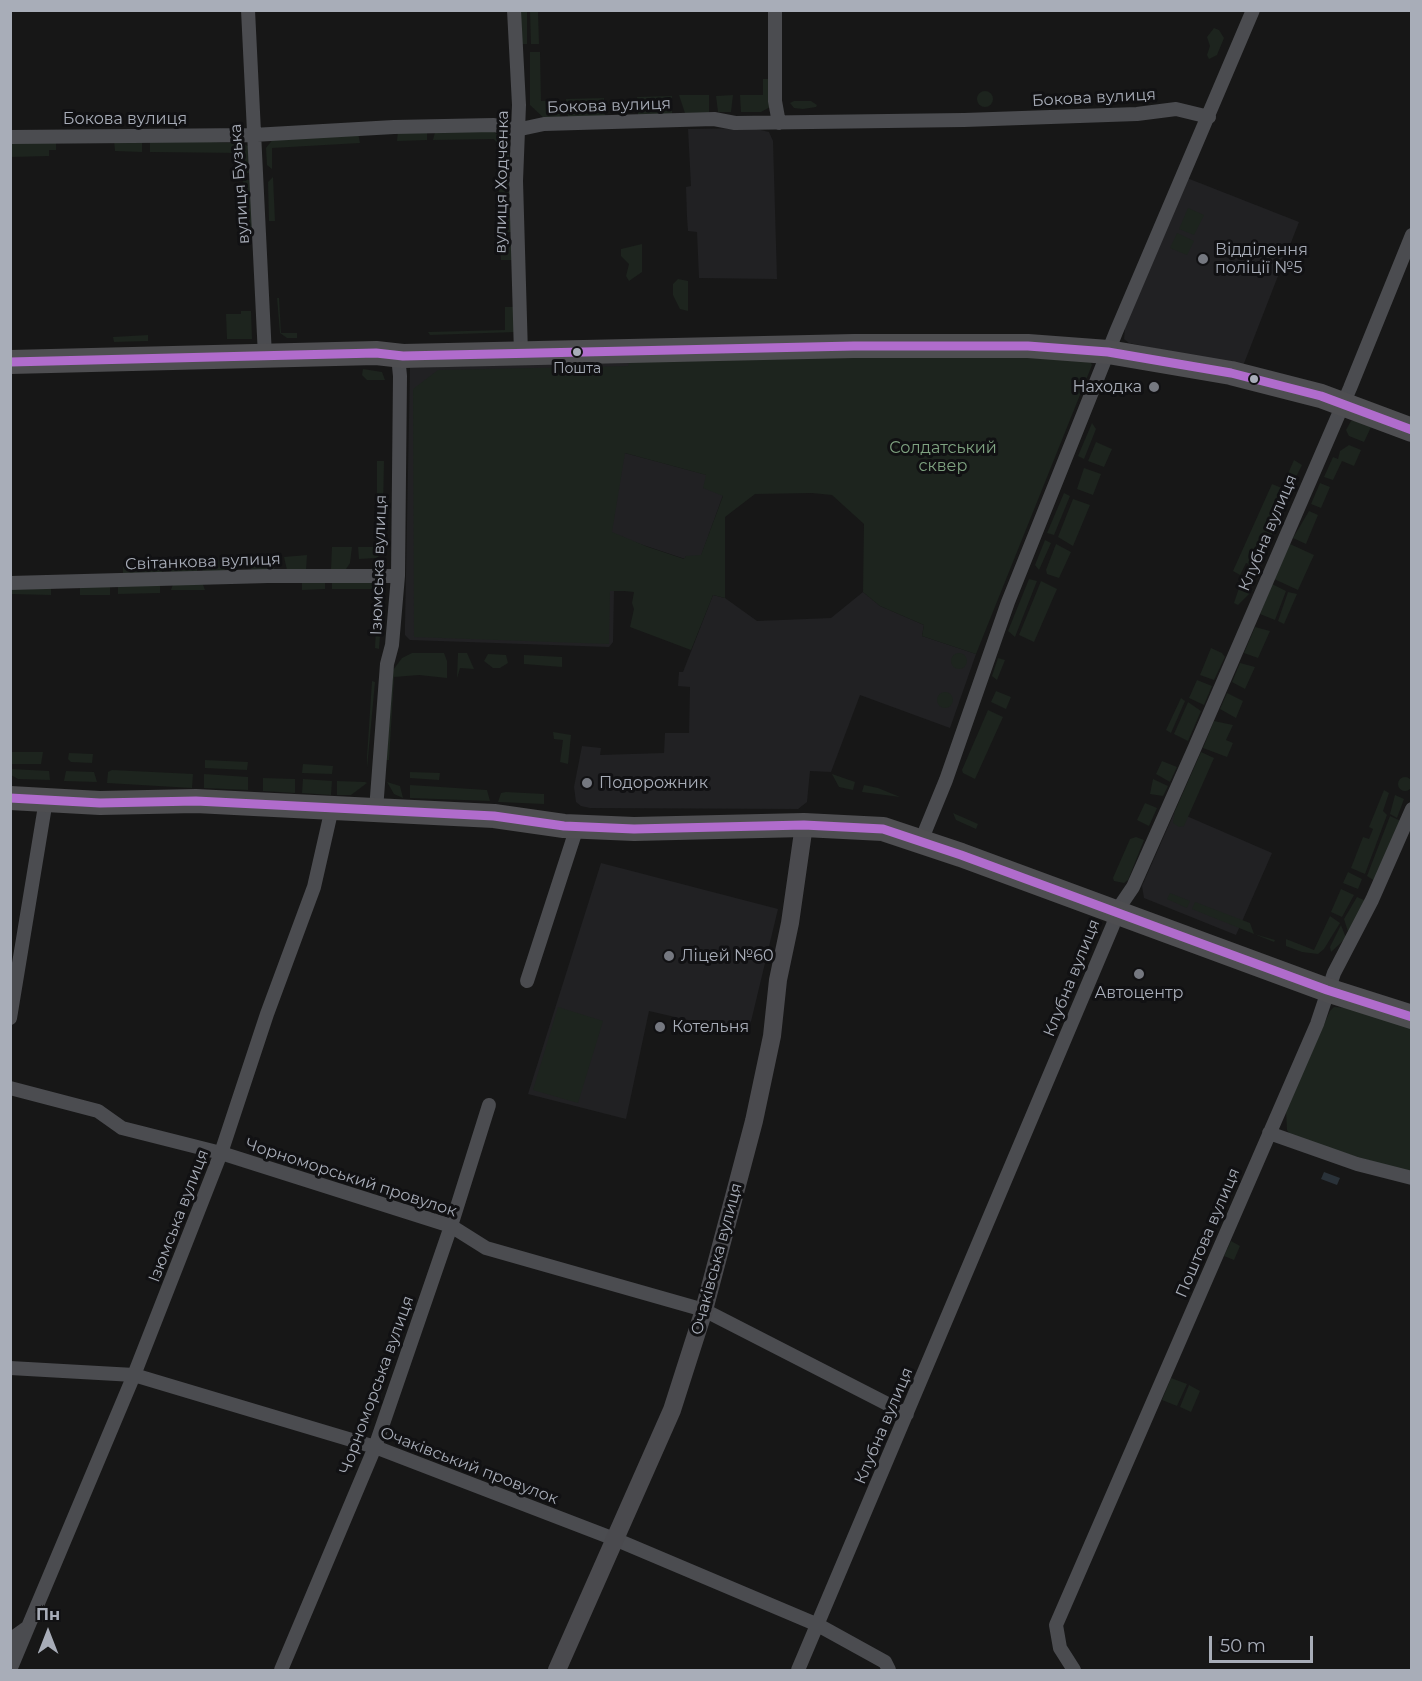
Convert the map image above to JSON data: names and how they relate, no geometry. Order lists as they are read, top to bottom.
{
  "streets": {
    "street": [
      "Бокова вулиця",
      "вулиця Ходченка",
      "вулиця Бузька",
      "Клубна вулиця",
      "Світанкова вулиця",
      "Ізюмська вулиця",
      "Чорноморський провулок",
      "Поштова вулиця",
      "Очаківська вулиця",
      "Чорноморська вулиця",
      "Очаківський провулок"
    ]
  },
  "crossings": [
    ["Бокова вулиця", "вулиця Ходченка"],
    ["Бокова вулиця", "вулиця Бузька"],
    ["Клубна вулиця", "Чорноморський провулок"],
    ["Клубна вулиця", "Очаківський провулок"],
    ["Світанкова вулиця", "Ізюмська вулиця"],
    ["Ізюмська вулиця", "Чорноморський провулок"],
    ["Ізюмська вулиця", "Очаківський провулок"],
    ["Чорноморський провулок", "Очаківська вулиця"],
    ["Чорноморський провулок", "Чорноморська вулиця"],
    ["Очаківська вулиця", "Очаківський провулок"],
    ["Чорноморська вулиця", "Очаківський провулок"]
  ],
  "parks": ["Солдатський сквер"],
  "places": [
    "Відділення поліції №5",
    "Пошта",
    "Находка",
    "Подорожник",
    "Ліцей №60",
    "Автоцентр",
    "Котельня"
  ],
  "scale_bar": "50 m",
  "north": "top"
}
